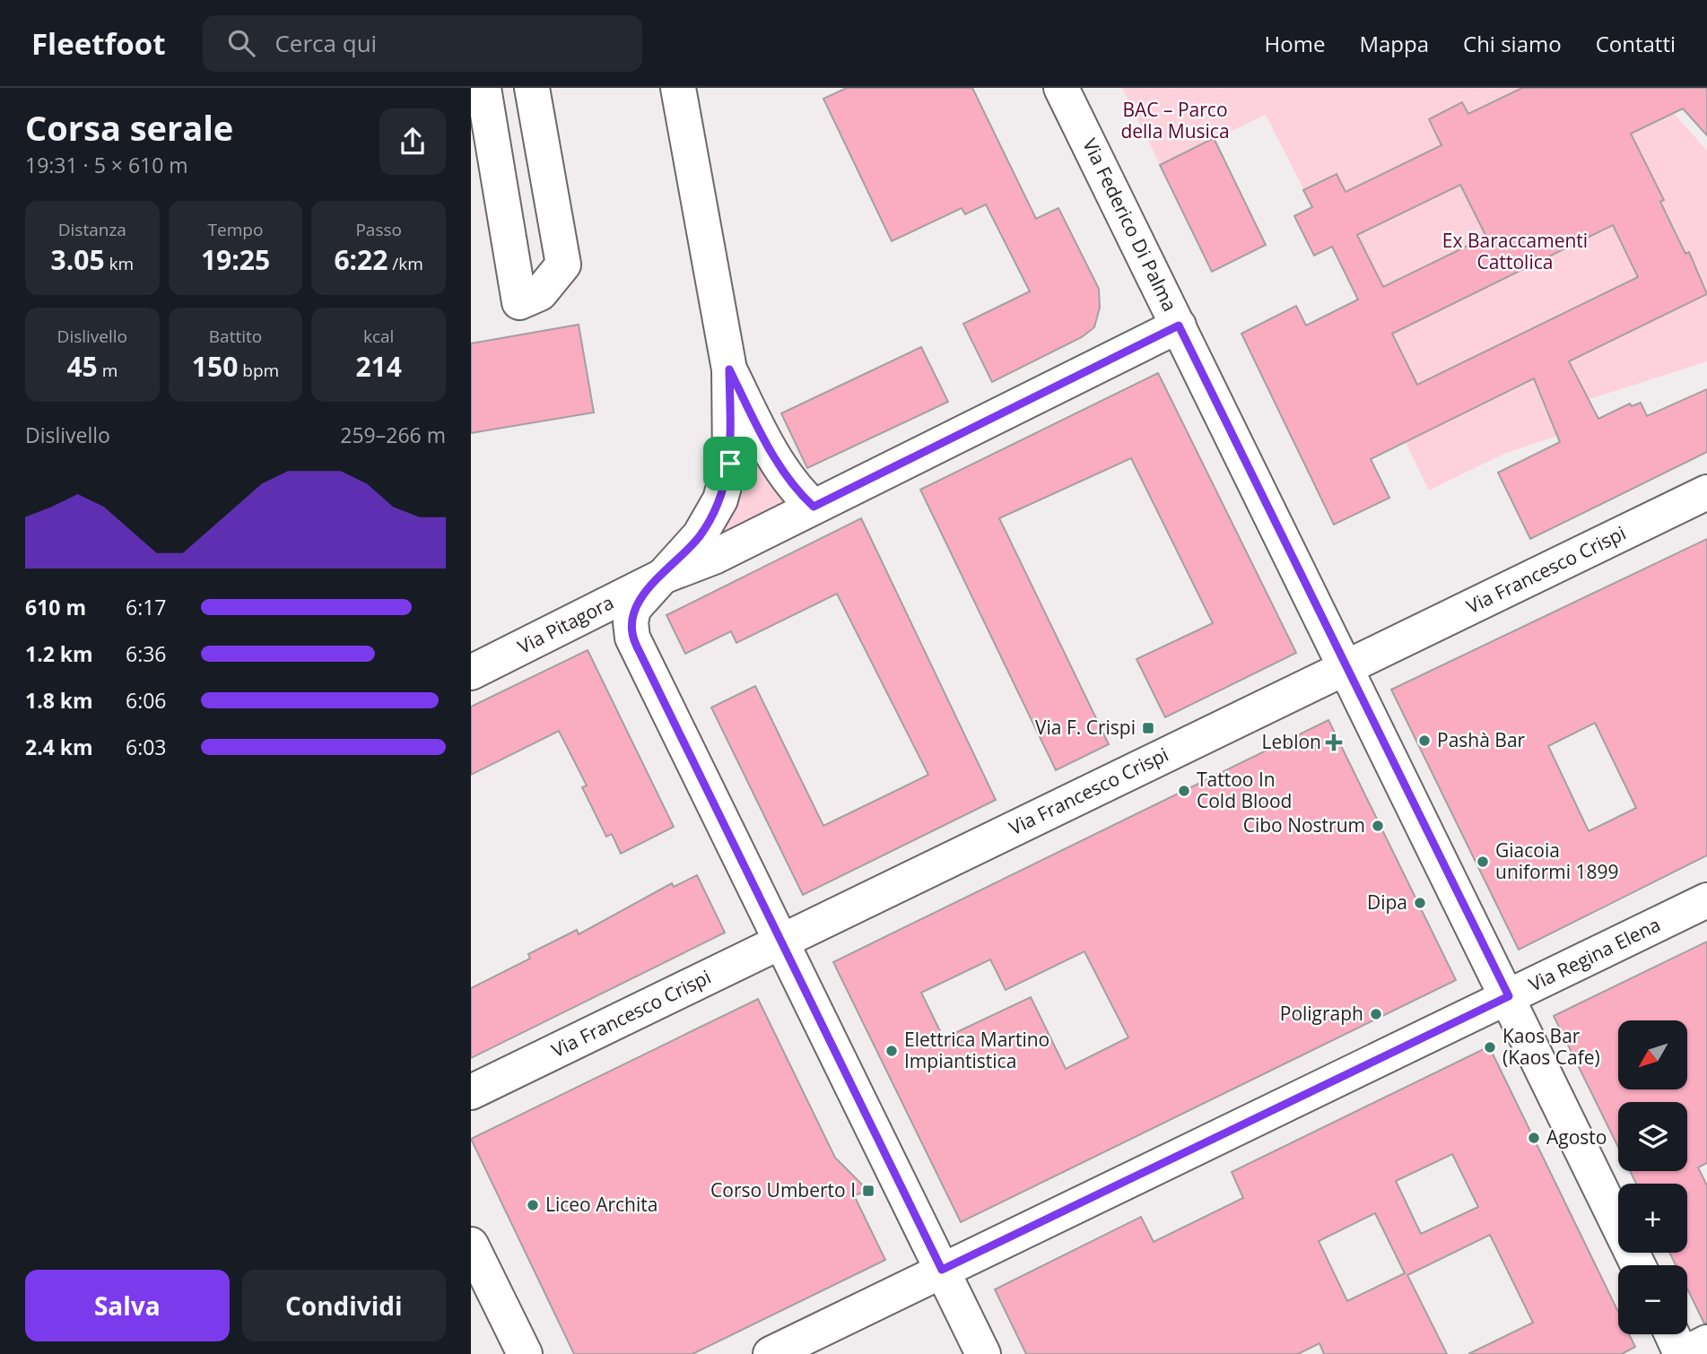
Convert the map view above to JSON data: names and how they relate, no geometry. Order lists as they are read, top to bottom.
{
  "streets": {
    "street": [
      "Via Federico Di Palma",
      "Via Francesco Crispi",
      "Via Pitagora",
      "Via Regina Elena"
    ]
  },
  "crossings": [
    ["Via Federico Di Palma", "Via Francesco Crispi"],
    ["Via Federico Di Palma", "Via Regina Elena"]
  ],
  "parks": ["BAC – Parco della Musica", "Ex Baraccamenti Cattolica"],
  "places": {
    "transit": ["Via F. Crispi", "Corso Umberto I"],
    "other": [
      "Pashà Bar",
      "Tattoo In Cold Blood",
      "Cibo Nostrum",
      "Giacoia uniformi 1899",
      "Dipa",
      "Poligraph",
      "Kaos Bar (Kaos Cafe)",
      "Elettrica Martino Impiantistica",
      "Agosto",
      "Liceo Archita"
    ],
    "health": ["Leblon"]
  },
  "north": "bottom left",
  "page": {
    "header": "Fleetfoot",
    "search": "Cerca qui",
    "nav": [
      "Home",
      "Mappa",
      "Chi siamo",
      "Contatti"
    ],
    "heading": ["Corsa serale", "19:31 · 5 × 610 m"],
    "stats": [
      ["Distanza", "3.05 km"],
      ["Tempo", "19:25"],
      ["Passo", "6:22 /km"],
      ["Dislivello", "45 m"],
      ["Battito", "150 bpm"],
      ["kcal", "214"]
    ],
    "chart": ["Dislivello", "259–266 m"],
    "list": [
      {
        "name": "610 m",
        "note": "6:17"
      },
      {
        "name": "1.2 km",
        "note": "6:36"
      },
      {
        "name": "1.8 km",
        "note": "6:06"
      },
      {
        "name": "2.4 km",
        "note": "6:03"
      }
    ],
    "map_buttons": ["+", "−"],
    "buttons": ["Salva", "Condividi"]
  }
}
